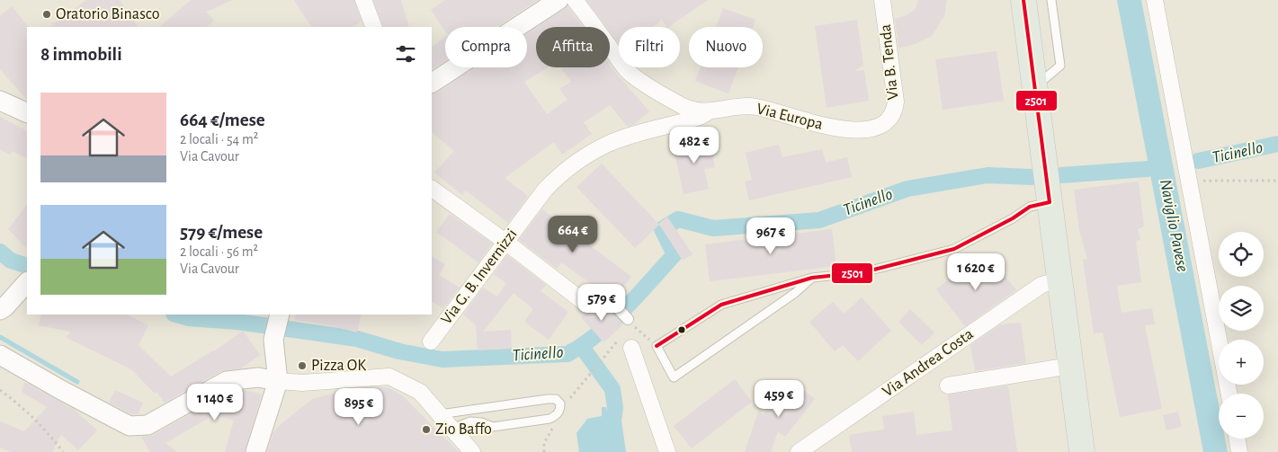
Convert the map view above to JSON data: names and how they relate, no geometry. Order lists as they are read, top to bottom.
{
  "streets": {
    "street": [
      "Via B. Tenda",
      "Via Europa",
      "Via G. B. Invernizzi",
      "Via Andrea Costa"
    ]
  },
  "crossings": [
    ["Via B. Tenda", "Via Europa"],
    ["Via Europa", "Via G. B. Invernizzi"]
  ],
  "water": ["Ticinello", "Naviglio Pavese"],
  "places": ["Oratorio Binasco", "Pizza OK", "Zio Baffo"],
  "lines": ["transit line z501"],
  "page": {
    "chip": [
      "Compra",
      "Affitta",
      "Filtri",
      "Nuovo"
    ],
    "heading": "8 immobili",
    "list": [
      {
        "name": "664 €/mese",
        "note": "2 locali · 54 m² · Via Cavour"
      },
      {
        "name": "579 €/mese",
        "note": "2 locali · 56 m² · Via Cavour"
      }
    ],
    "price": [
      "482 €",
      "664 €",
      "967 €",
      "1 620 €",
      "579 €",
      "459 €",
      "1 140 €",
      "895 €"
    ],
    "map_buttons": ["+", "−"]
  }
}
